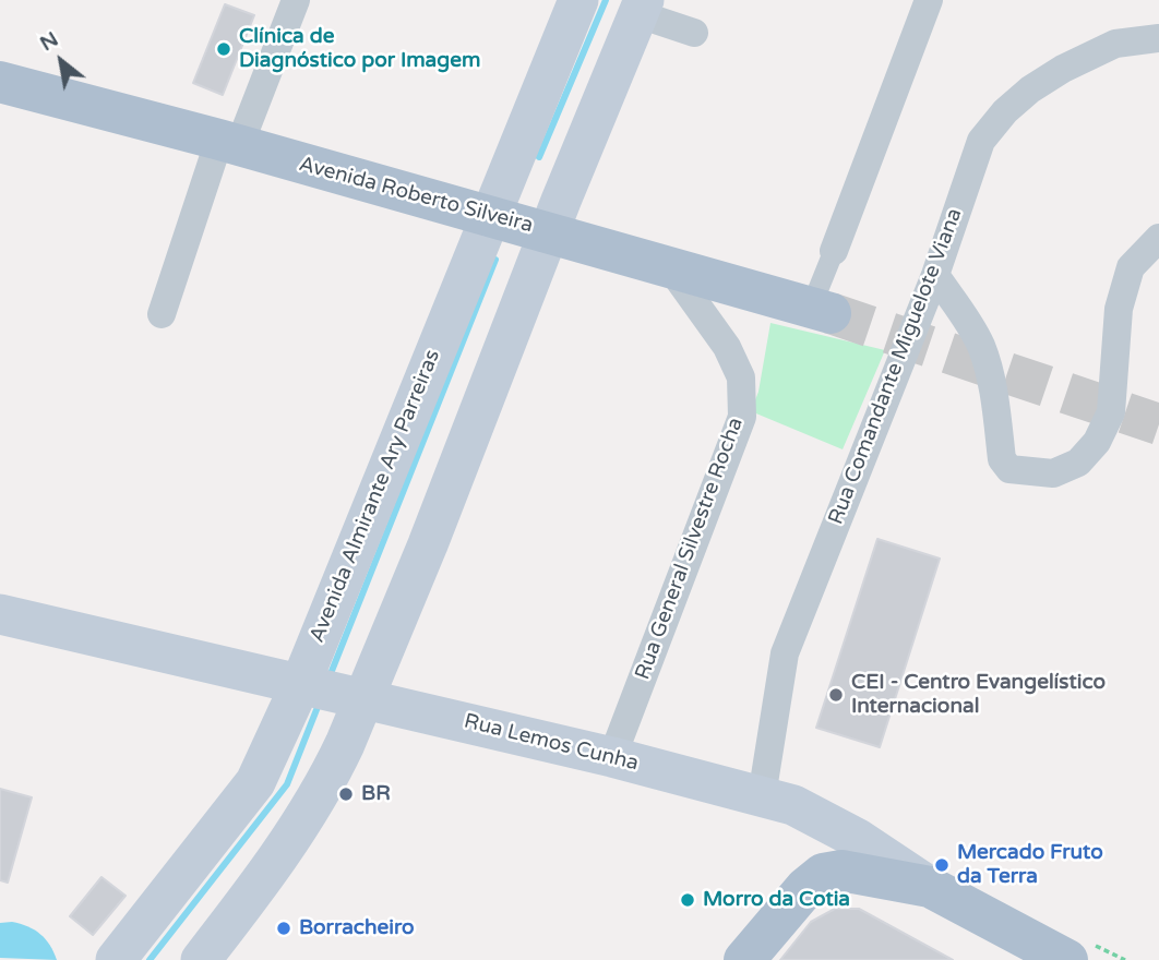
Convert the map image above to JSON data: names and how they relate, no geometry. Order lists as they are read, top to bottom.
{
  "streets": {
    "main road": ["Avenida Roberto Silveira", "Avenida Almirante Ary Parreiras", "Rua Lemos Cunha"],
    "street": ["Rua Comandante Miguelote Viana", "Rua General Silvestre Rocha"]
  },
  "crossings": [
    ["Avenida Roberto Silveira", "Avenida Almirante Ary Parreiras"],
    ["Avenida Roberto Silveira", "Rua General Silvestre Rocha"],
    ["Rua Comandante Miguelote Viana", "Rua Lemos Cunha"],
    ["Avenida Almirante Ary Parreiras", "Rua Lemos Cunha"],
    ["Rua General Silvestre Rocha", "Rua Lemos Cunha"]
  ],
  "places": [
    "Clínica de Diagnóstico por Imagem",
    "CEI - Centro Evangelístico Internacional",
    "BR",
    "Mercado Fruto da Terra",
    "Morro da Cotia",
    "Borracheiro"
  ],
  "north": "top left"
}
